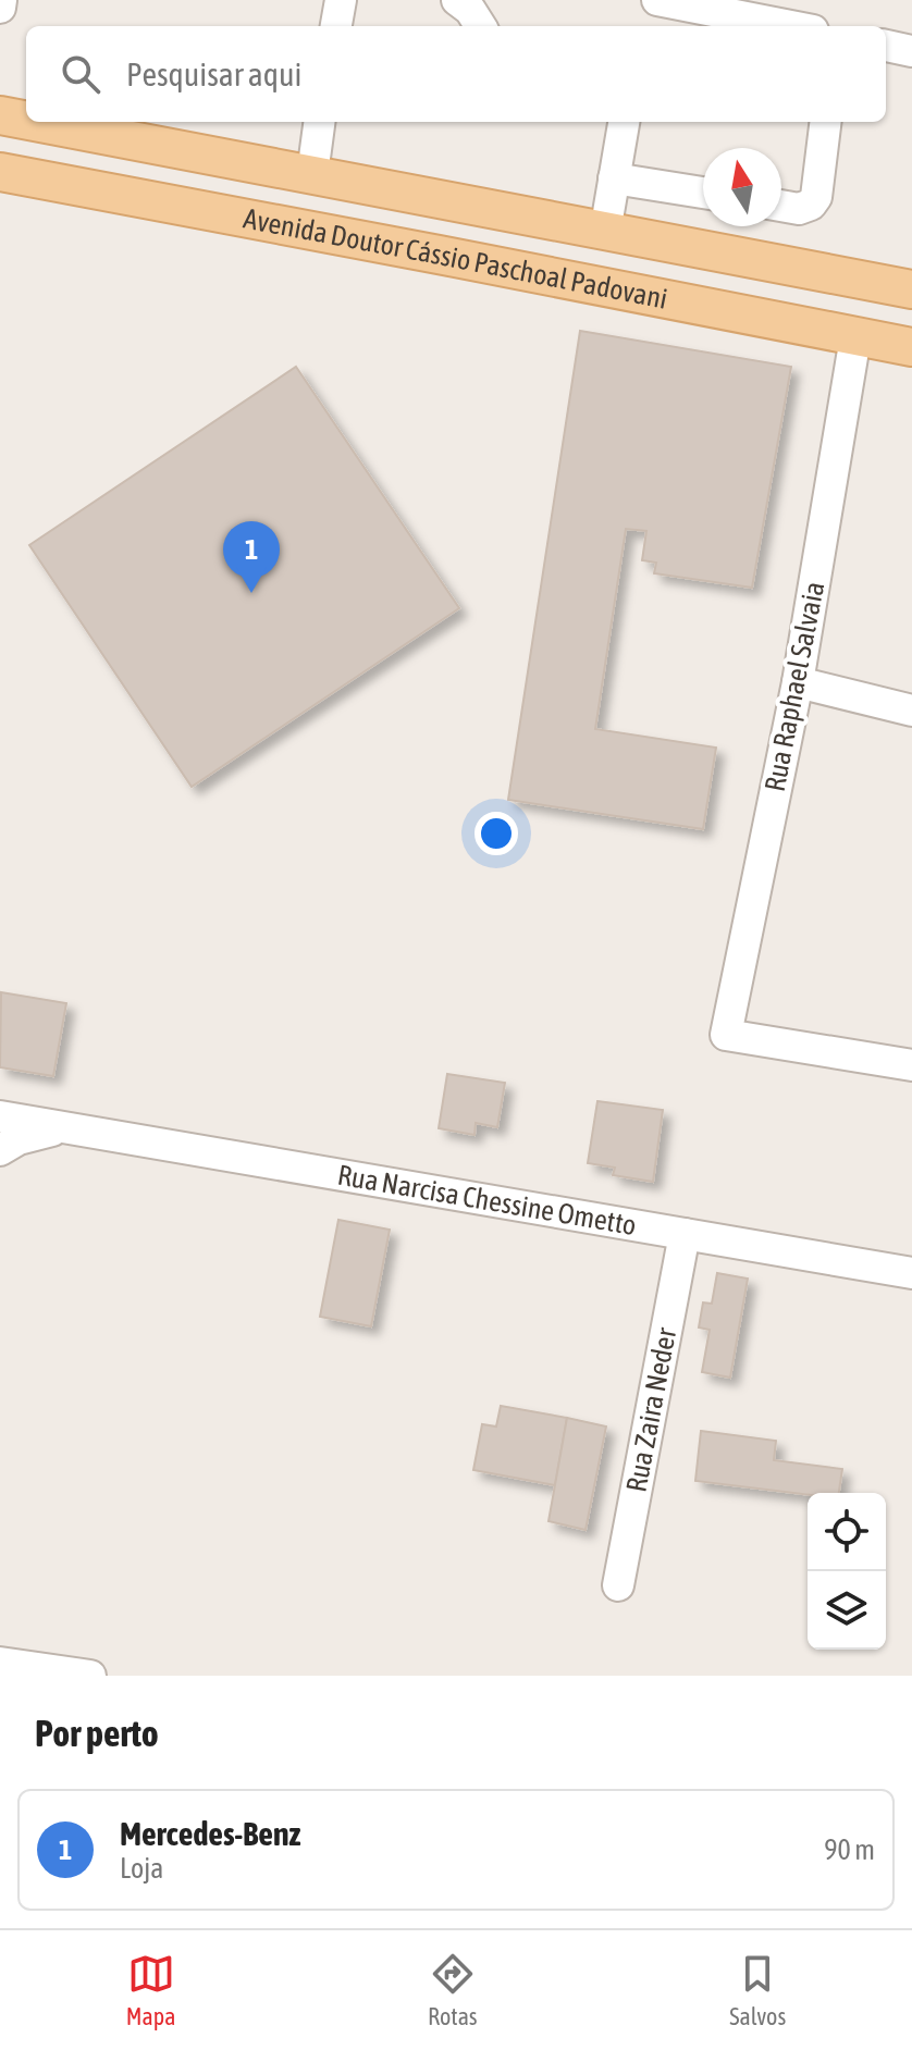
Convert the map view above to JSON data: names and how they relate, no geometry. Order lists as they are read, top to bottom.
{
  "streets": {
    "main road": ["Avenida Doutor Cássio Paschoal Padovani"],
    "street": ["Rua Raphael Salvaia", "Rua Narcisa Chessine Ometto", "Rua Zaira Neder"]
  },
  "crossings": [
    ["Avenida Doutor Cássio Paschoal Padovani", "Rua Raphael Salvaia"],
    ["Rua Narcisa Chessine Ometto", "Rua Zaira Neder"]
  ],
  "north": "top",
  "page": {
    "search": "Pesquisar aqui",
    "pins": "1",
    "heading": "Por perto",
    "list": [
      {
        "mark": "1",
        "name": "Mercedes-Benz",
        "note": "Loja",
        "value": "90 m"
      }
    ],
    "nav": ["Mapa", "Rotas", "Salvos"]
  }
}
